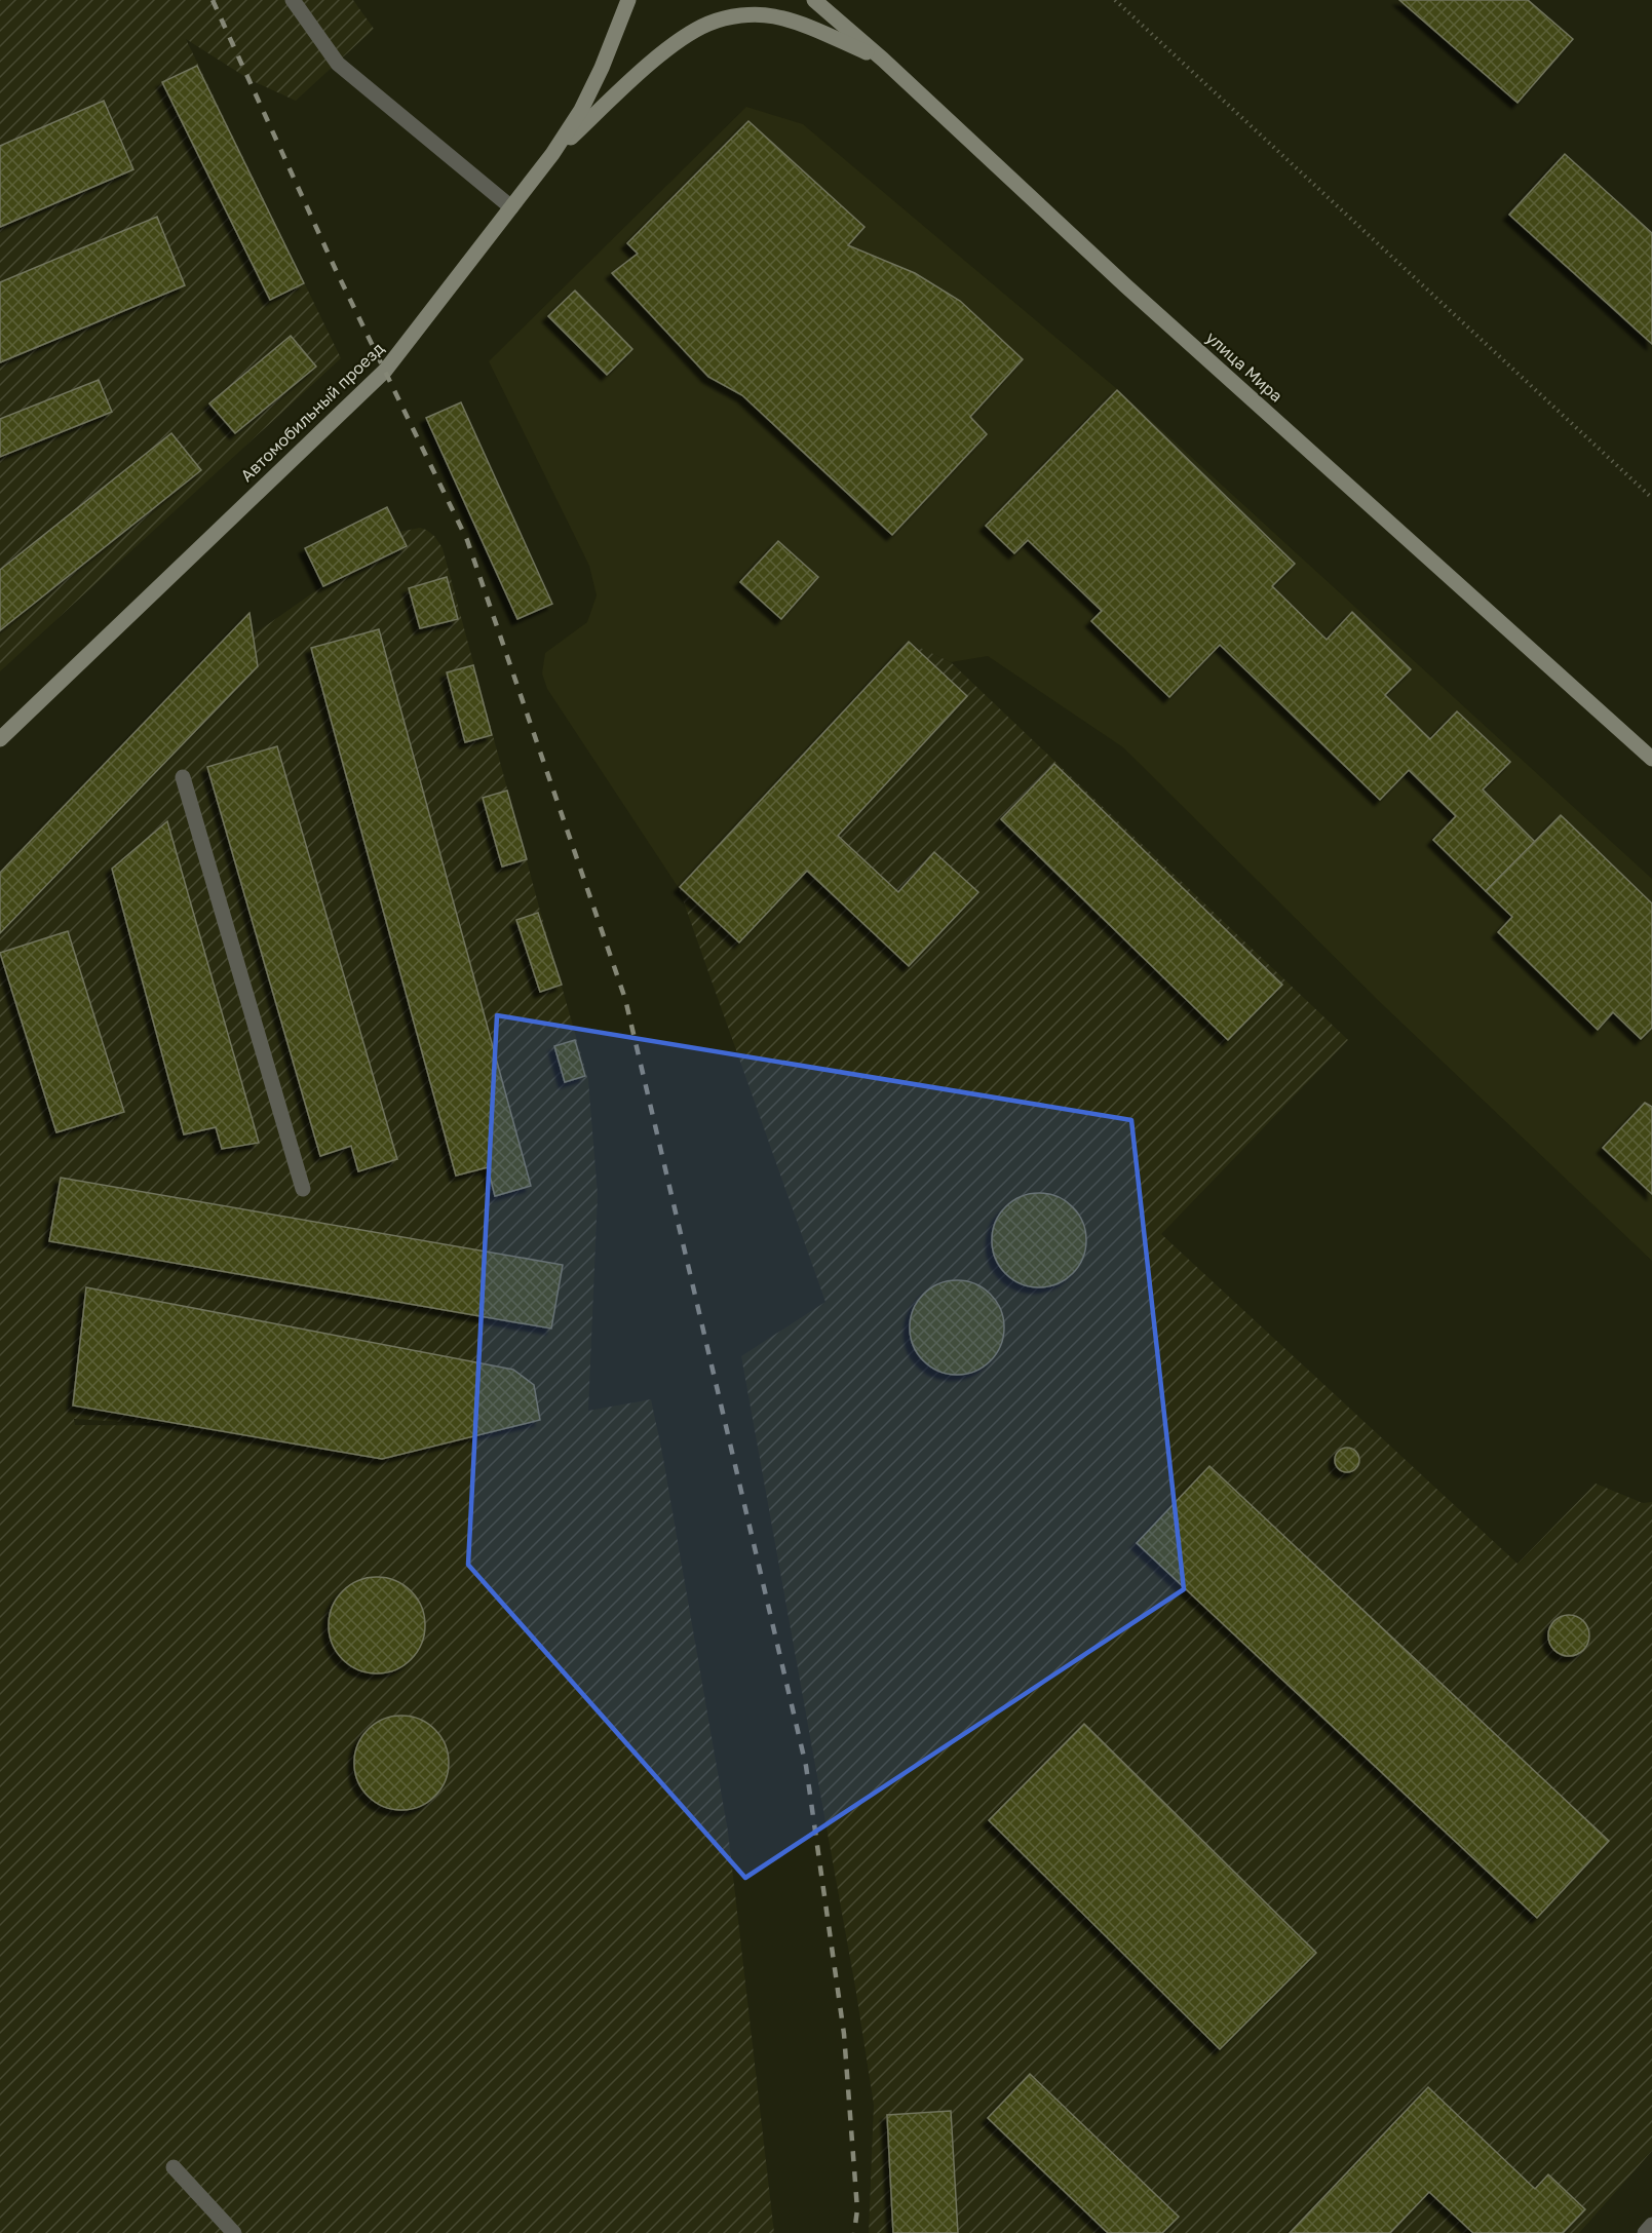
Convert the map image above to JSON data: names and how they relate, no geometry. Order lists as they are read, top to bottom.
{
  "streets": {
    "main road": ["улица Мира", "Автомобильный проезд"]
  }
}
